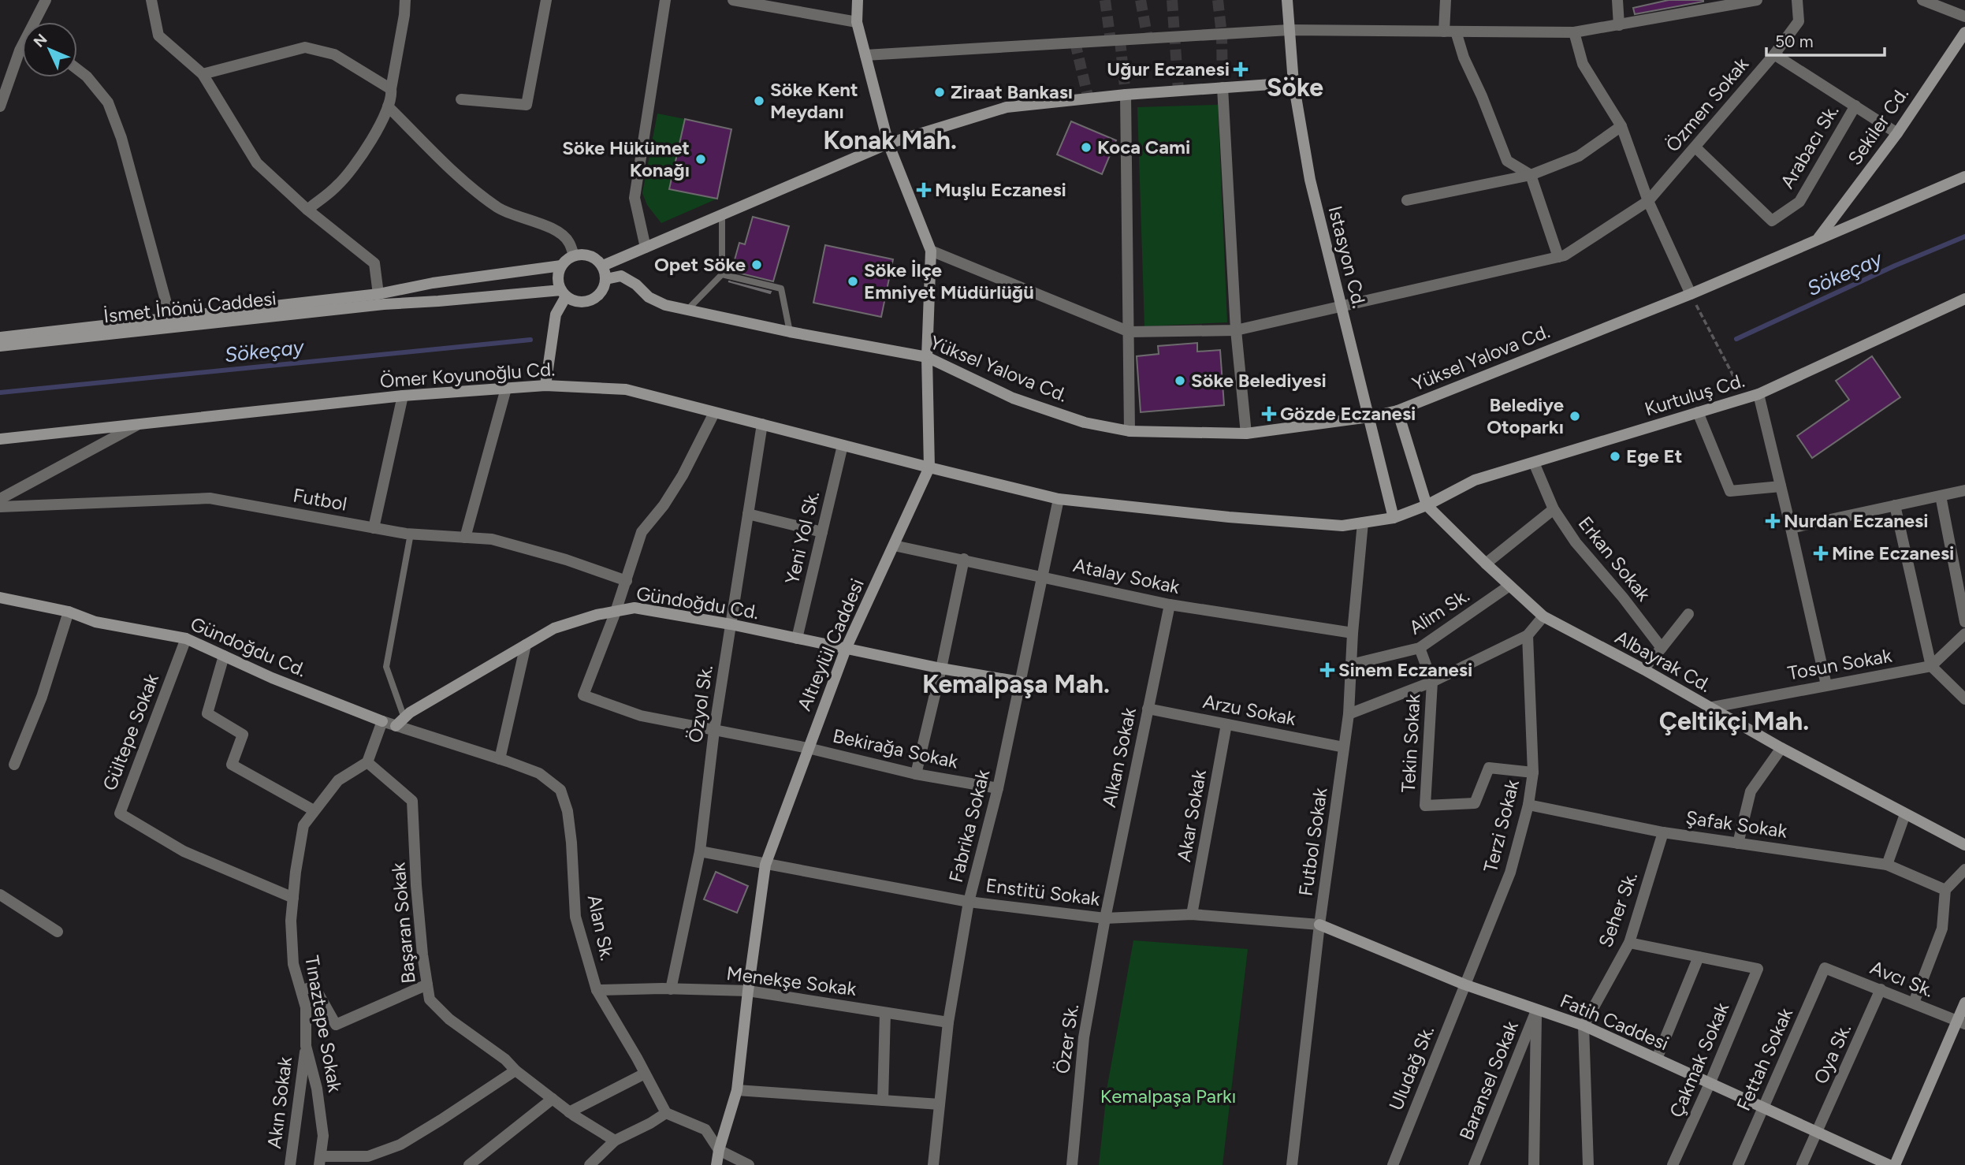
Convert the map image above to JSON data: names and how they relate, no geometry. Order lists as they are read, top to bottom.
{
  "streets": {
    "main road": [
      "Sekiler Cd.",
      "Istasyon Cd.",
      "İsmet İnönü Caddesi",
      "Yüksel Yalova Cd.",
      "Ömer Koyunoğlu Cd.",
      "Kurtuluş Cd.",
      "Gündoğdu Cd.",
      "Altıeylül Caddesi",
      "Albayrak Cd.",
      "Fatih Caddesi"
    ],
    "street": [
      "Özmen Sokak",
      "Arabacı Sk.",
      "Futbol",
      "Yeni Yol Sk.",
      "Erkan Sokak",
      "Atalay Sokak",
      "Alim Sk.",
      "Tosun Sokak",
      "Özyol Sk.",
      "Arzu Sokak",
      "Gültepe Sokak",
      "Tekin Sokak",
      "Bekirağa Sokak",
      "Alkan Sokak",
      "Akar Sokak",
      "Şafak Sokak",
      "Fabrika Sokak",
      "Terzi Sokak",
      "Futbol Sokak",
      "Enstitü Sokak",
      "Seher Sk.",
      "Başaran Sokak",
      "Alan Sk.",
      "Avcı Sk.",
      "Menekşe Sokak",
      "Tınaztepe Sokak",
      "Özer Sk.",
      "Oya Sk.",
      "Fettah Sokak",
      "Çakmak Sokak",
      "Uludağ Sk.",
      "Baransel Sokak",
      "Akın Sokak"
    ]
  },
  "crossings": [
    ["Özmen Sokak", "Arabacı Sk."],
    ["Özmen Sokak", "Istasyon Cd."],
    ["Sekiler Cd.", "Yüksel Yalova Cd."],
    ["Istasyon Cd.", "Yüksel Yalova Cd."],
    ["Istasyon Cd.", "Kurtuluş Cd."],
    ["Yüksel Yalova Cd.", "Altıeylül Caddesi"],
    ["Ömer Koyunoğlu Cd.", "Kurtuluş Cd."],
    ["Ömer Koyunoğlu Cd.", "Yeni Yol Sk."],
    ["Ömer Koyunoğlu Cd.", "Altıeylül Caddesi"],
    ["Ömer Koyunoğlu Cd.", "Özyol Sk."],
    ["Ömer Koyunoğlu Cd.", "Fabrika Sokak"],
    ["Kurtuluş Cd.", "Erkan Sokak"],
    ["Kurtuluş Cd.", "Albayrak Cd."],
    ["Kurtuluş Cd.", "Fabrika Sokak"],
    ["Kurtuluş Cd.", "Futbol Sokak"],
    ["Yeni Yol Sk.", "Gündoğdu Cd."],
    ["Atalay Sokak", "Altıeylül Caddesi"],
    ["Atalay Sokak", "Alkan Sokak"],
    ["Atalay Sokak", "Fabrika Sokak"],
    ["Atalay Sokak", "Futbol Sokak"],
    ["Gündoğdu Cd.", "Altıeylül Caddesi"],
    ["Gündoğdu Cd.", "Özyol Sk."],
    ["Gündoğdu Cd.", "Gültepe Sokak"],
    ["Gündoğdu Cd.", "Bekirağa Sokak"],
    ["Gündoğdu Cd.", "Fabrika Sokak"],
    ["Gündoğdu Cd.", "Alan Sk."],
    ["Alim Sk.", "Albayrak Cd."],
    ["Alim Sk.", "Futbol Sokak"],
    ["Altıeylül Caddesi", "Bekirağa Sokak"],
    ["Altıeylül Caddesi", "Enstitü Sokak"],
    ["Altıeylül Caddesi", "Menekşe Sokak"],
    ["Albayrak Cd.", "Tosun Sokak"],
    ["Özyol Sk.", "Bekirağa Sokak"],
    ["Özyol Sk.", "Enstitü Sokak"],
    ["Özyol Sk.", "Menekşe Sokak"],
    ["Arzu Sokak", "Alkan Sokak"],
    ["Arzu Sokak", "Akar Sokak"],
    ["Arzu Sokak", "Futbol Sokak"],
    ["Gültepe Sokak", "Tınaztepe Sokak"],
    ["Tekin Sokak", "Terzi Sokak"],
    ["Bekirağa Sokak", "Fabrika Sokak"],
    ["Alkan Sokak", "Enstitü Sokak"],
    ["Alkan Sokak", "Özer Sk."],
    ["Akar Sokak", "Enstitü Sokak"],
    ["Şafak Sokak", "Terzi Sokak"],
    ["Şafak Sokak", "Seher Sk."],
    ["Fabrika Sokak", "Enstitü Sokak"],
    ["Fabrika Sokak", "Menekşe Sokak"],
    ["Terzi Sokak", "Fatih Caddesi"],
    ["Terzi Sokak", "Uludağ Sk."],
    ["Futbol Sokak", "Enstitü Sokak"],
    ["Futbol Sokak", "Fatih Caddesi"],
    ["Enstitü Sokak", "Fatih Caddesi"],
    ["Enstitü Sokak", "Özer Sk."],
    ["Seher Sk.", "Fatih Caddesi"],
    ["Başaran Sokak", "Tınaztepe Sokak"],
    ["Alan Sk.", "Menekşe Sokak"],
    ["Avcı Sk.", "Oya Sk."],
    ["Avcı Sk.", "Fettah Sokak"],
    ["Fatih Caddesi", "Oya Sk."],
    ["Fatih Caddesi", "Fettah Sokak"],
    ["Fatih Caddesi", "Çakmak Sokak"],
    ["Fatih Caddesi", "Uludağ Sk."],
    ["Fatih Caddesi", "Baransel Sokak"],
    ["Tınaztepe Sokak", "Akın Sokak"]
  ],
  "districts": [
    "Söke",
    "Konak Mah.",
    "Kemalpaşa Mah.",
    "Çeltikçi Mah."
  ],
  "water": ["Sökeçay"],
  "parks": ["Kemalpaşa Parkı"],
  "places": {
    "health": [
      "Uğur Eczanesi",
      "Muşlu Eczanesi",
      "Gözde Eczanesi",
      "Nurdan Eczanesi",
      "Mine Eczanesi",
      "Sinem Eczanesi"
    ],
    "other": [
      "Ziraat Bankası",
      "Söke Kent Meydanı",
      "Koca Cami",
      "Söke Hükümet Konağı",
      "Opet Söke",
      "Söke İlçe Emniyet Müdürlüğü",
      "Söke Belediyesi",
      "Belediye Otoparkı",
      "Ege Et"
    ]
  },
  "scale_bar": "50 m",
  "north": "top left"
}
